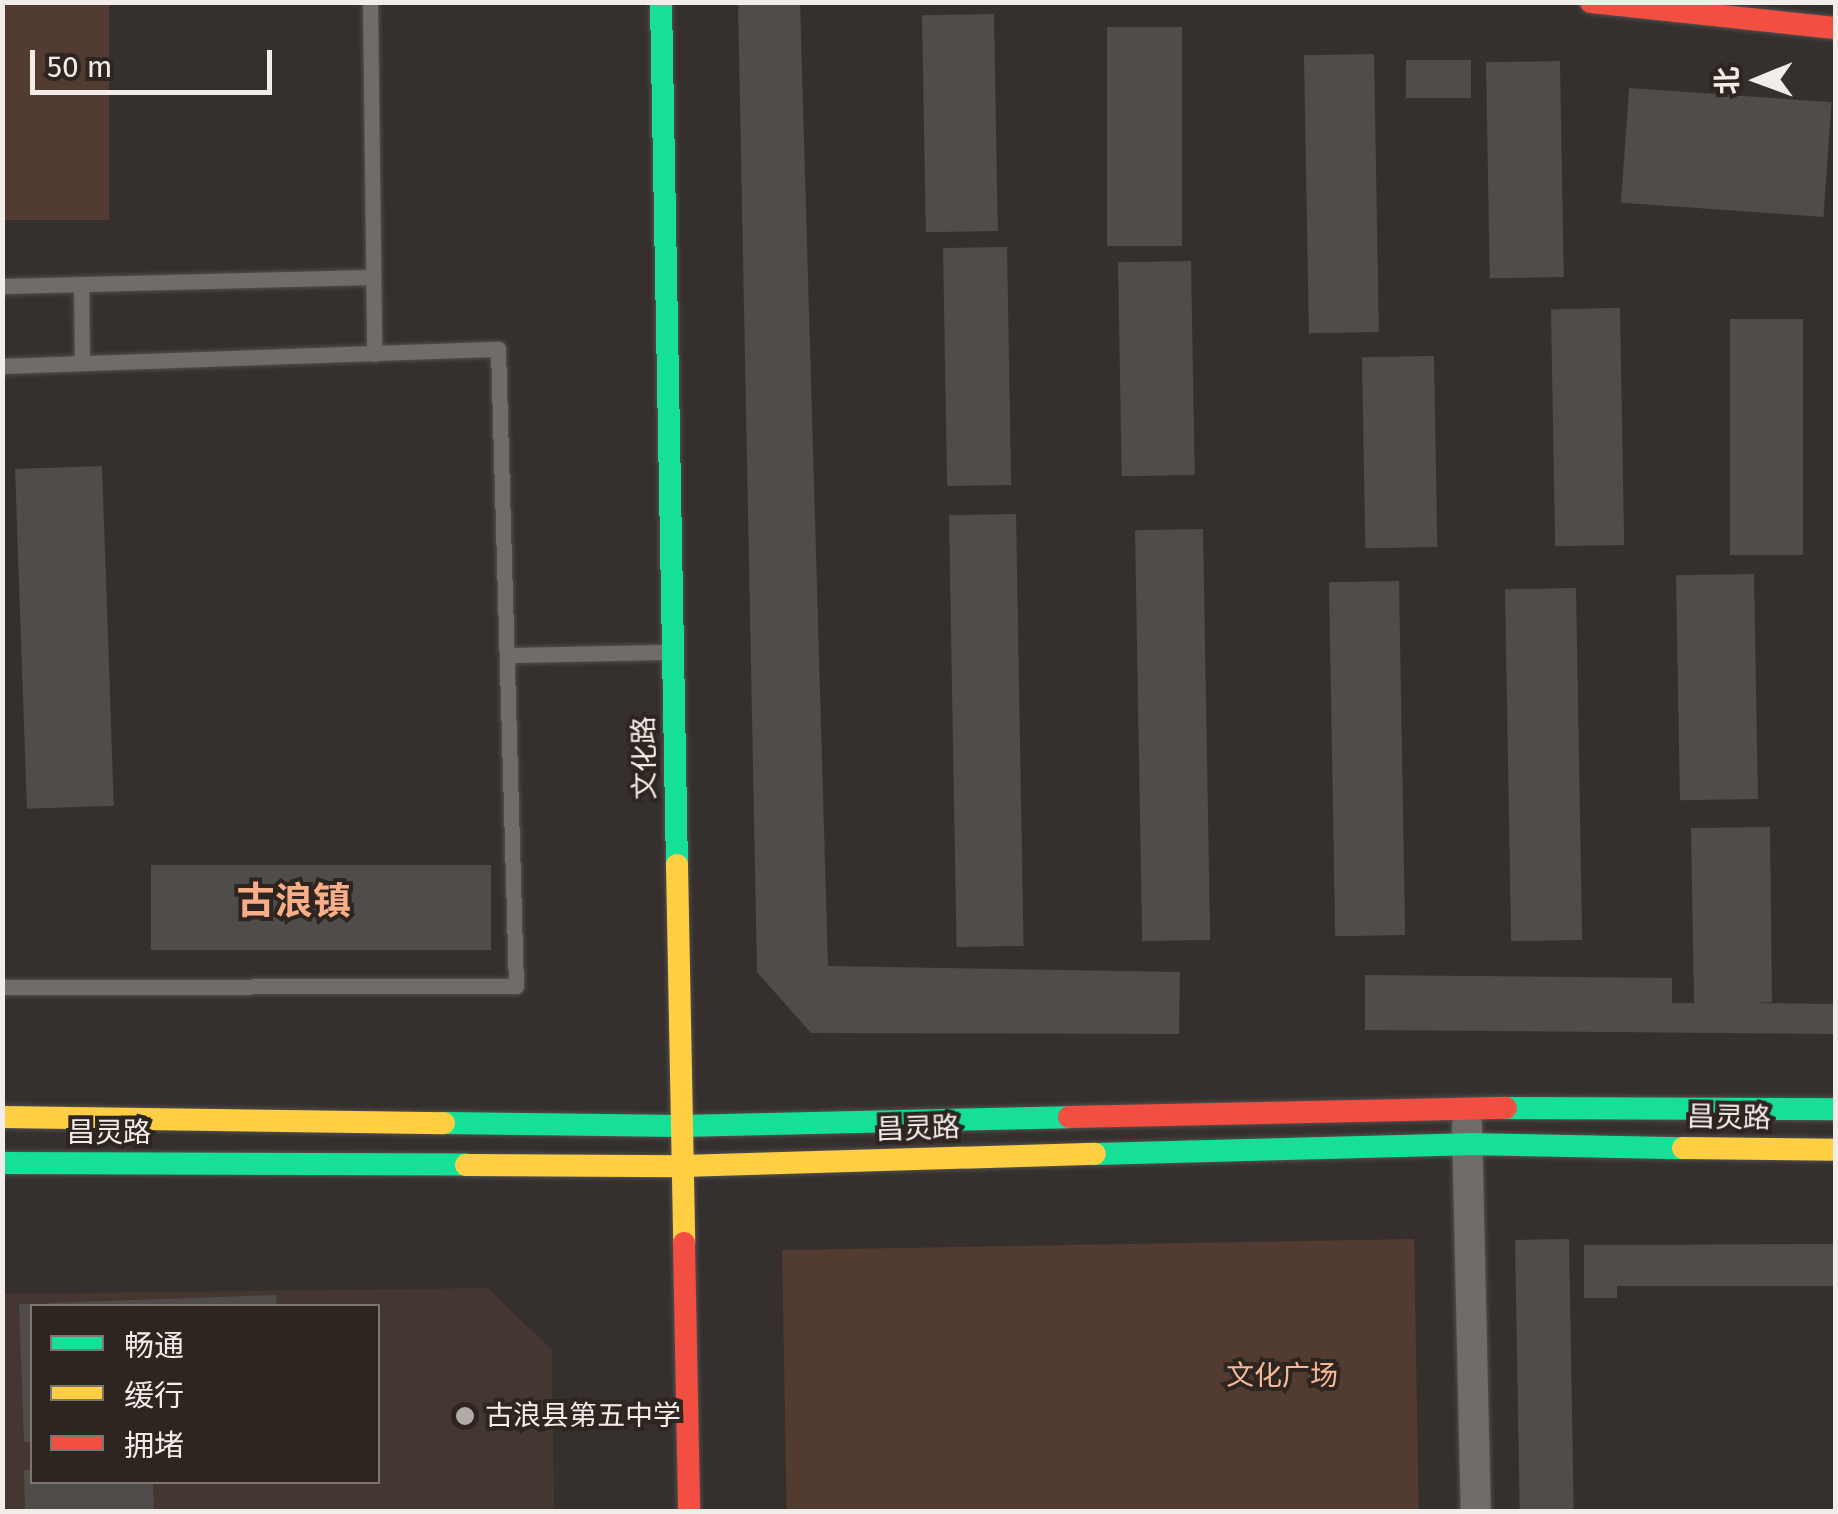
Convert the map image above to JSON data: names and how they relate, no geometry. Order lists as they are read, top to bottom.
{
  "streets": {
    "main road": ["文化路", "昌灵路"]
  },
  "crossings": [
    ["文化路", "昌灵路"]
  ],
  "districts": ["古浪镇"],
  "parks": ["文化广场"],
  "places": ["古浪县第五中学"],
  "legend": ["畅通", "缓行", "拥堵"],
  "scale_bar": "50 m",
  "north": "left"
}
